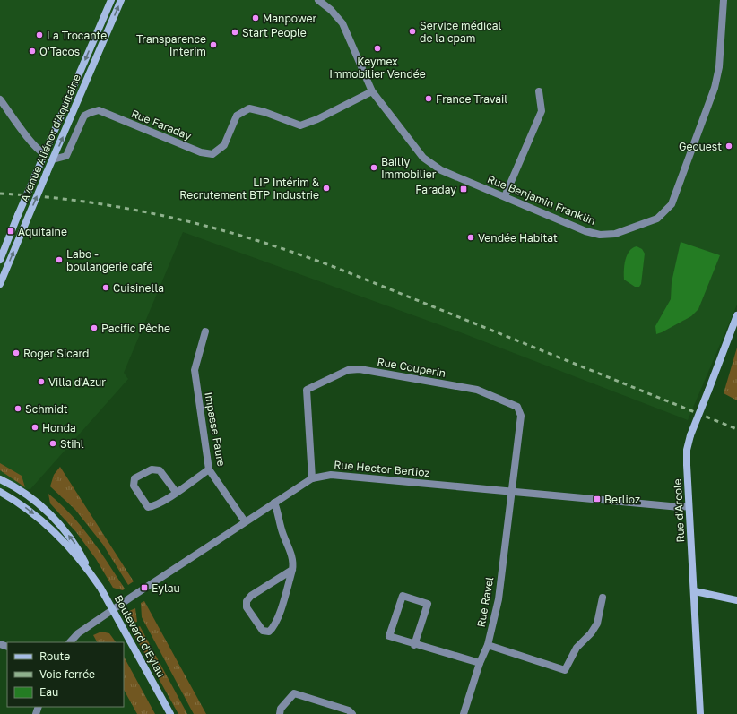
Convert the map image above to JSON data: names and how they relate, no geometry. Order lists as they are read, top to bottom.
{
  "streets": {
    "main road": ["Avenue Aliénor d'Aquitaine", "Rue d'Arcole", "Boulevard d'Eylau"],
    "street": [
      "Rue Faraday",
      "Rue Benjamin Franklin",
      "Rue Couperin",
      "Impasse Faure",
      "Rue Hector Berlioz",
      "Rue Ravel"
    ]
  },
  "crossings": [
    ["Rue Faraday", "Avenue Aliénor d'Aquitaine"],
    ["Rue Faraday", "Rue Benjamin Franklin"],
    ["Rue Couperin", "Rue Hector Berlioz"],
    ["Rue Couperin", "Rue Ravel"],
    ["Impasse Faure", "Rue Hector Berlioz"],
    ["Rue Hector Berlioz", "Rue d'Arcole"],
    ["Rue Hector Berlioz", "Rue Ravel"],
    ["Rue Hector Berlioz", "Boulevard d'Eylau"]
  ],
  "places": {
    "other": [
      "Manpower",
      "Service médical de la cpam",
      "Start People",
      "La Trocante",
      "Transparence Interim",
      "Keymex Immobilier Vendée",
      "O'Tacos",
      "France Travail",
      "Geouest",
      "Bailly Immobilier",
      "LIP Intérim & Recrutement BTP Industrie",
      "Vendée Habitat",
      "Labo - boulangerie café",
      "Cuisinella",
      "Pacific Pêche",
      "Roger Sicard",
      "Villa d'Azur",
      "Schmidt",
      "Honda",
      "Stihl"
    ],
    "transit": [
      "Faraday",
      "Aquitaine",
      "Berlioz",
      "Eylau"
    ]
  },
  "legend": ["Route", "Voie ferrée", "Eau"]
}
